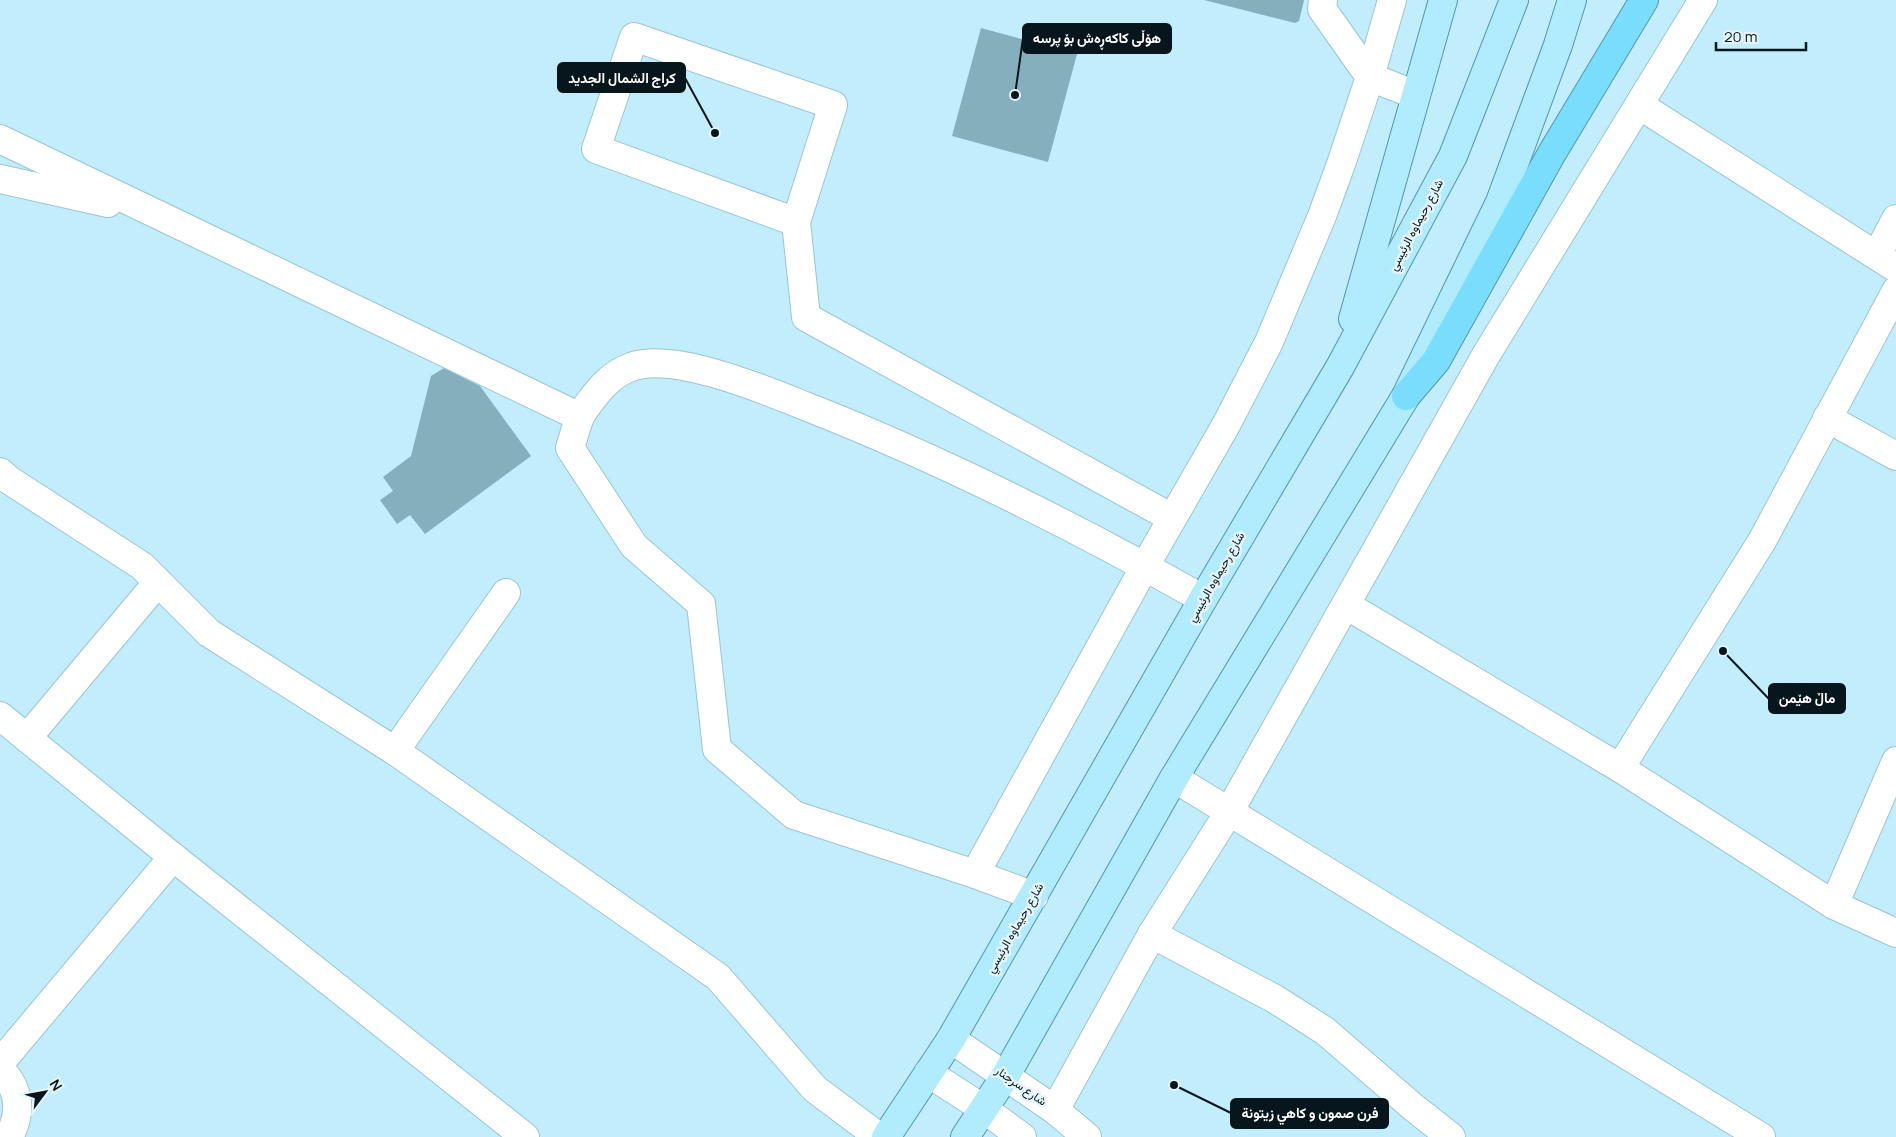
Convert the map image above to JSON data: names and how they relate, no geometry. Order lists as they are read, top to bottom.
{
  "streets": {
    "main road": ["شارع رحيماوه الرئيسي"],
    "street": ["شارع سرجنار"]
  },
  "crossings": [
    ["شارع رحيماوه الرئيسي", "شارع سرجنار"]
  ],
  "places": [
    "هۆڵی کاکەڕەش بۆ پرسە",
    "كراج الشمال الجديد",
    "ماڵ هێمن",
    "فرن صمون و كاهي زيتونة"
  ],
  "scale_bar": "20 m",
  "north": "top right"
}
